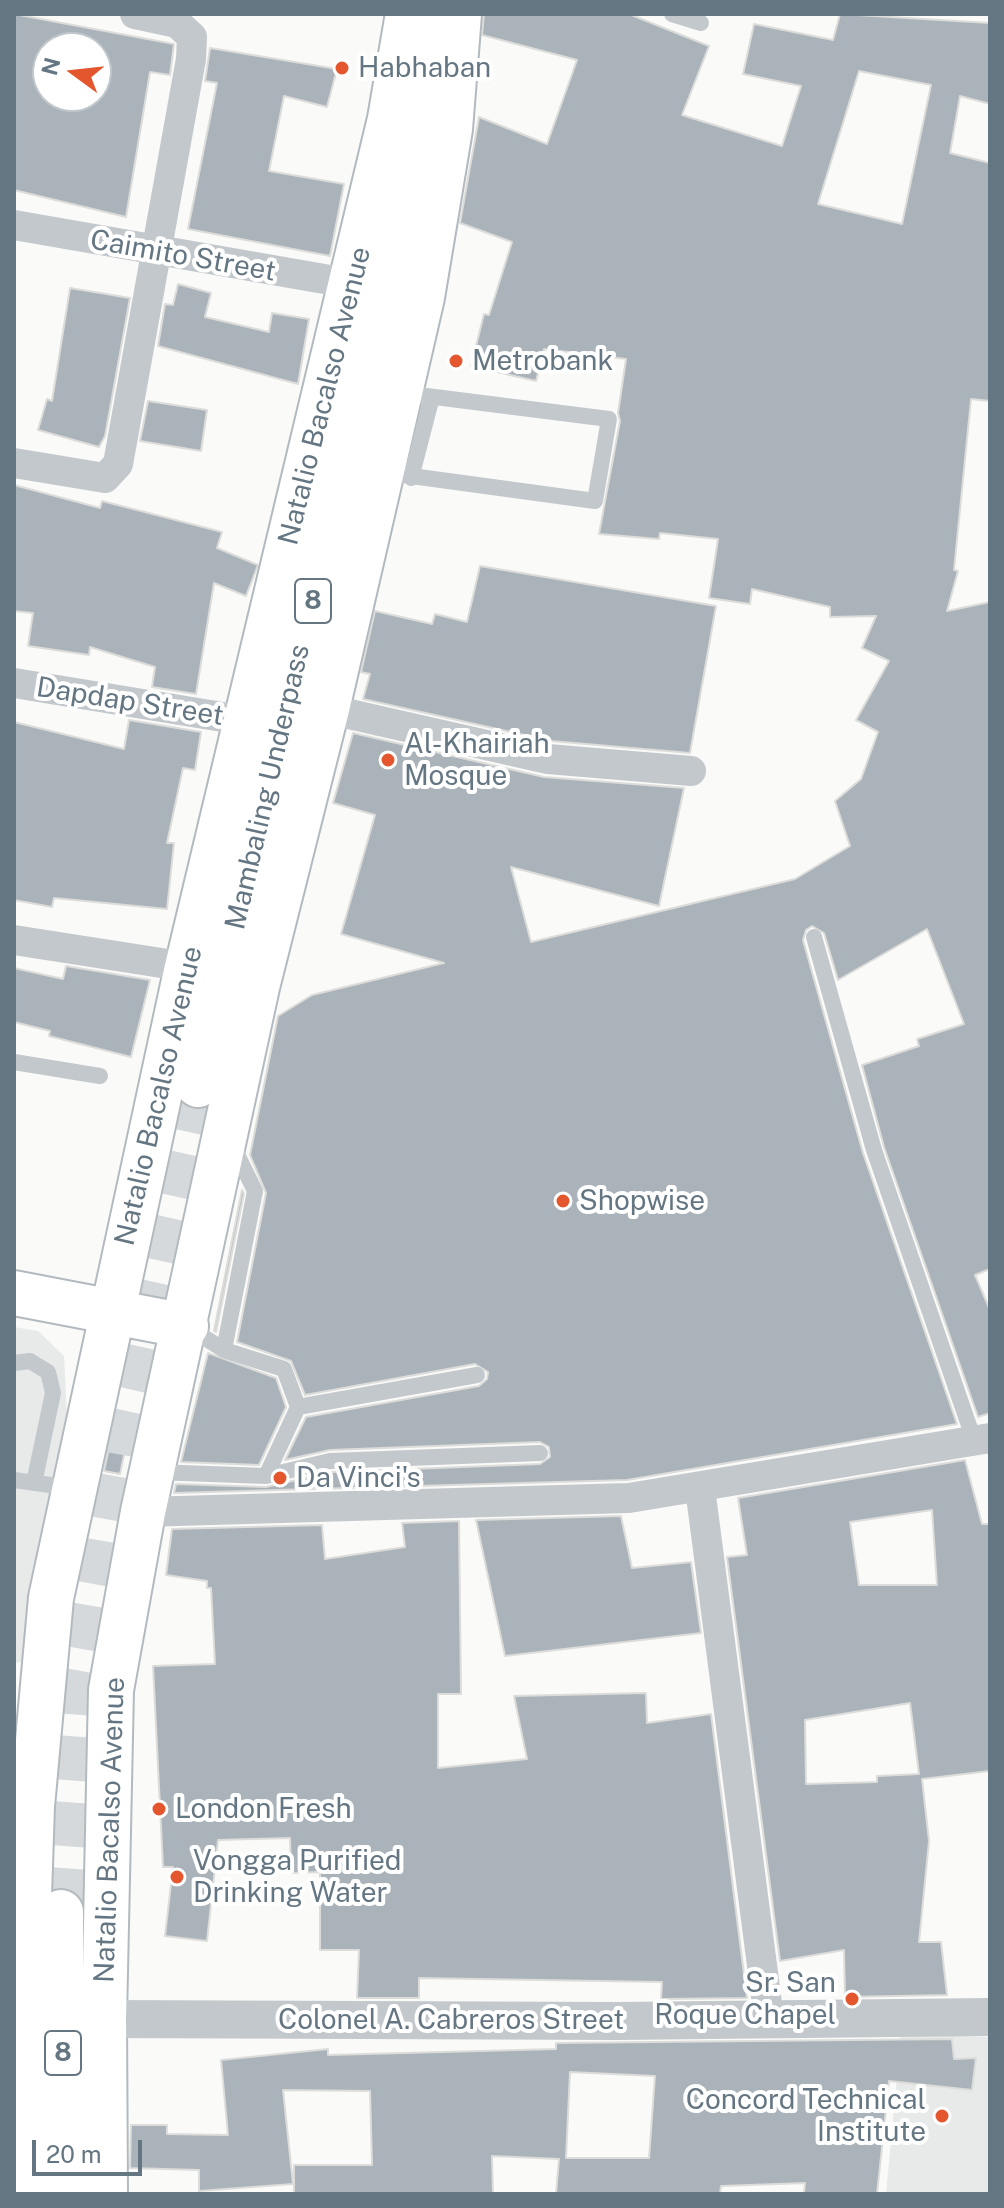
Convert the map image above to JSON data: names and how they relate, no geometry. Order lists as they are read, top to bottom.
{
  "streets": {
    "main road": ["Natalio Bacalso Avenue", "8", "Mambaling Underpass"],
    "street": ["Caimito Street", "Dapdap Street", "Colonel A. Cabreros Street"]
  },
  "crossings": [
    ["Caimito Street", "Natalio Bacalso Avenue"],
    ["Natalio Bacalso Avenue", "Dapdap Street"],
    ["Natalio Bacalso Avenue", "Colonel A. Cabreros Street"],
    ["8", "Mambaling Underpass"]
  ],
  "places": [
    "Habhaban",
    "Metrobank",
    "Al-Khairiah Mosque",
    "Shopwise",
    "Da Vinci's",
    "London Fresh",
    "Vongga Purified Drinking Water",
    "Sr. San Roque Chapel",
    "Concord Technical Institute"
  ],
  "scale_bar": "20 m",
  "north": "left"
}
